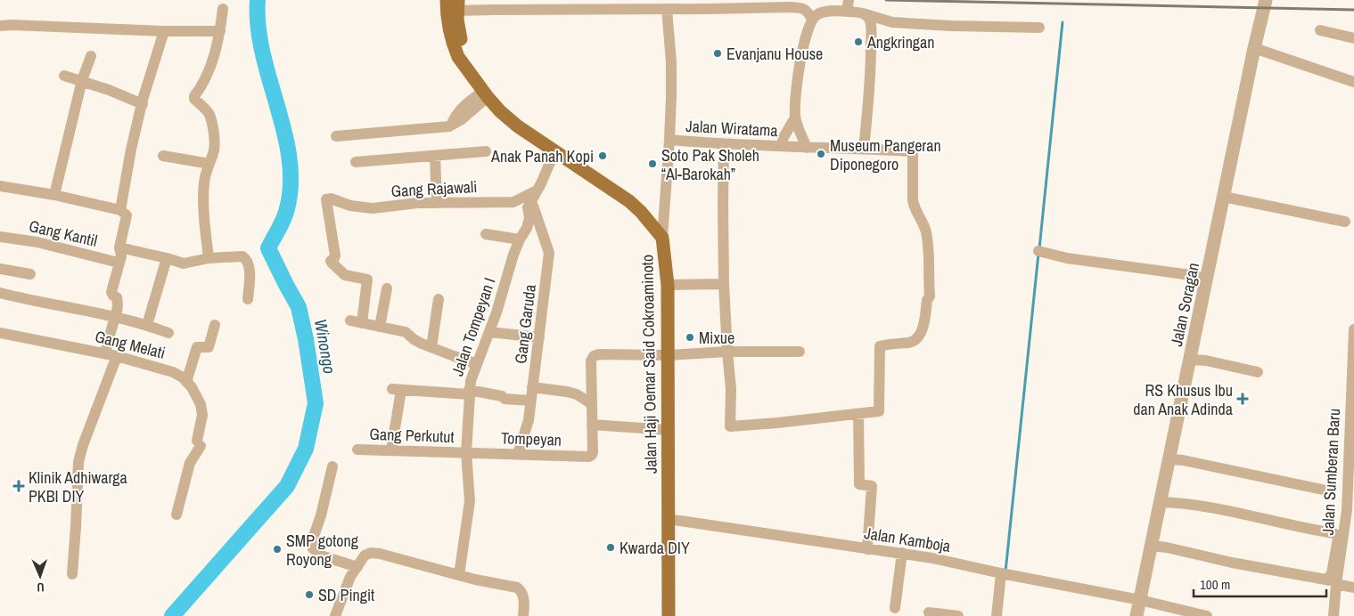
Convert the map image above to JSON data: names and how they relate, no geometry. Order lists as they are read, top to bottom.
{
  "streets": {
    "main road": ["Jalan Haji Oemar Said Cokroaminoto"],
    "street": [
      "Jalan Wiratama",
      "Gang Rajawali",
      "Gang Kantil",
      "Jalan Soragan",
      "Gang Garuda",
      "Jalan Tompeyan I",
      "Gang Melati",
      "Gang Perkutut",
      "Tompeyan",
      "Jalan Sumberan Baru",
      "Jalan Kamboja"
    ]
  },
  "crossings": [
    ["Jalan Wiratama", "Jalan Haji Oemar Said Cokroaminoto"],
    ["Gang Rajawali", "Gang Garuda"],
    ["Gang Rajawali", "Jalan Tompeyan I"],
    ["Jalan Soragan", "Jalan Kamboja"],
    ["Gang Garuda", "Jalan Tompeyan I"],
    ["Gang Garuda", "Tompeyan"],
    ["Jalan Tompeyan I", "Jalan Haji Oemar Said Cokroaminoto"],
    ["Jalan Tompeyan I", "Gang Perkutut"],
    ["Jalan Tompeyan I", "Tompeyan"],
    ["Jalan Haji Oemar Said Cokroaminoto", "Jalan Kamboja"],
    ["Gang Perkutut", "Tompeyan"]
  ],
  "water": ["Winongo"],
  "places": {
    "other": [
      "Angkringan",
      "Evanjanu House",
      "Museum Pangeran Diponegoro",
      "Anak Panah Kopi",
      "Soto Pak Sholeh “Al-Barokah”",
      "Mixue",
      "Kwarda DIY",
      "SMP gotong Royong",
      "SD Pingit"
    ],
    "health": ["RS Khusus Ibu dan Anak Adinda", "Klinik Adhiwarga PKBI DIY"]
  },
  "scale_bar": "100 m",
  "north": "bottom"
}
